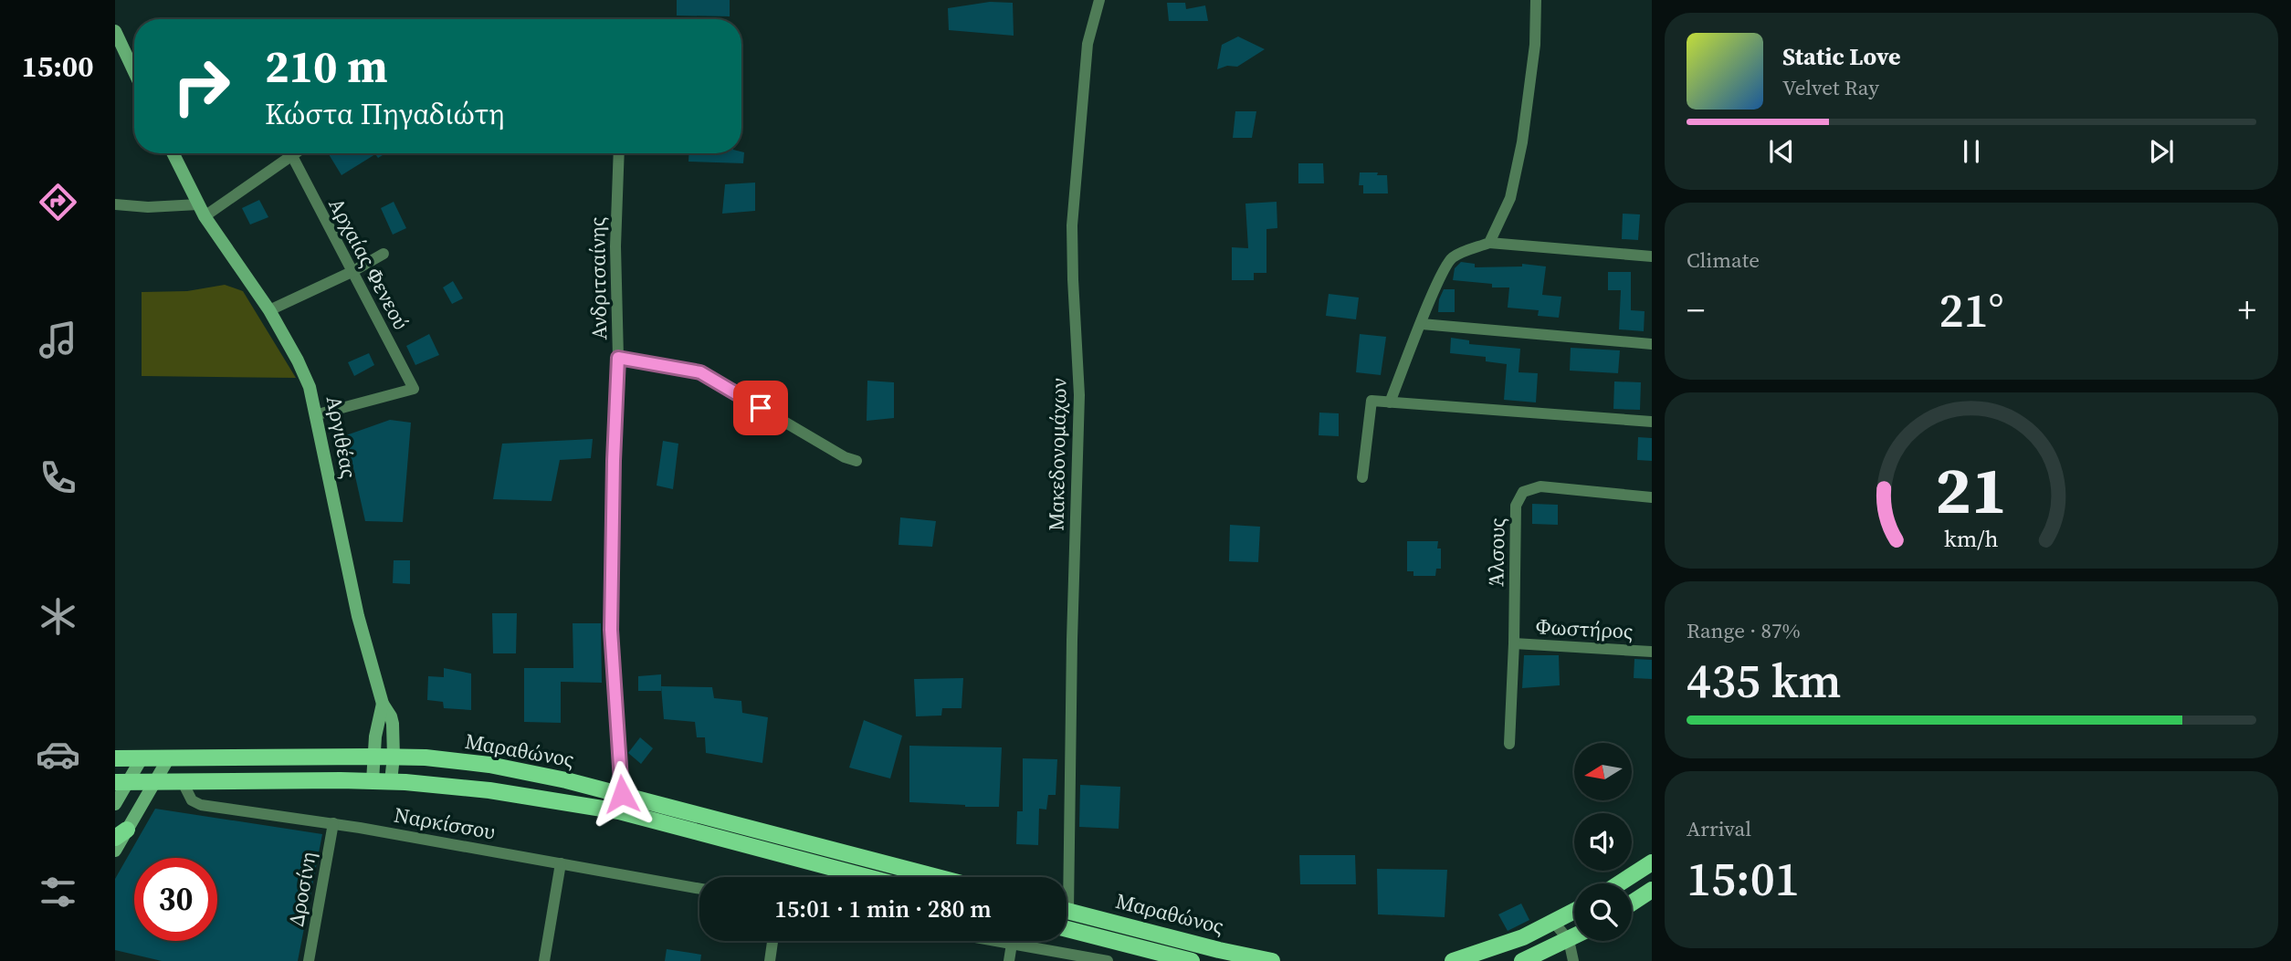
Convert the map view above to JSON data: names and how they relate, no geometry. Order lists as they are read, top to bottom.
{
  "streets": {
    "main road": ["Μαραθώνος"],
    "street": [
      "Αρχαίας Φενεού",
      "Ανδριτσαίνης",
      "Αργιθέας",
      "Μακεδονομάχων",
      "Άλσους",
      "Φωστήρος",
      "Ναρκίσσου",
      "Δροσίνη"
    ]
  },
  "crossings": [
    ["Αρχαίας Φενεού", "Αργιθέας"],
    ["Ανδριτσαίνης", "Μαραθώνος"],
    ["Αργιθέας", "Μαραθώνος"],
    ["Άλσους", "Φωστήρος"],
    ["Μαραθώνος", "Ναρκίσσου"],
    ["Ναρκίσσου", "Δροσίνη"]
  ],
  "north": "left",
  "page": {
    "tabs": "15:00",
    "turn": ["210 m", "Κώστα Πηγαδιώτη"],
    "song": ["Static Love", "Velvet Ray"],
    "tile": [
      "Climate",
      ["Range · 87%", "435 km"],
      ["Arrival", "15:01"]
    ],
    "heat": ["−", "21°", "+"],
    "limit": "30",
    "trip": "15:01 · 1 min · 280 m",
    "gauge": ["21", "km/h"]
  }
}
